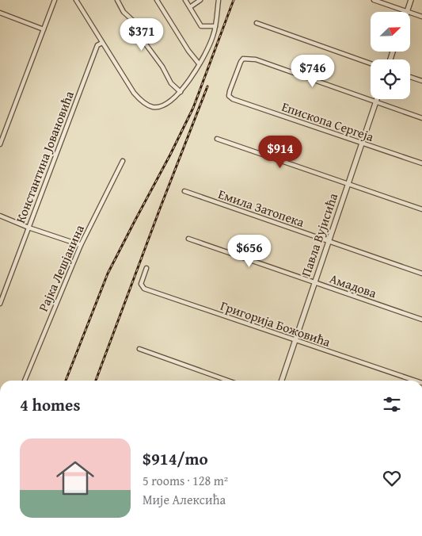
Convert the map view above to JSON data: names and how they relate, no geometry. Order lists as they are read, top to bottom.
{
  "streets": {
    "street": [
      "Епископа Сергеја",
      "Константина Јовановића",
      "Емила Затопека",
      "Павла Вујисића",
      "Рајка Лешјанина",
      "Амадова",
      "Григорија Божовића"
    ]
  },
  "crossings": [
    ["Епископа Сергеја", "Павла Вујисића"],
    ["Емила Затопека", "Павла Вујисића"],
    ["Павла Вујисића", "Амадова"],
    ["Павла Вујисића", "Григорија Божовића"]
  ],
  "north": "top right",
  "page": {
    "price": [
      "$371",
      "$746",
      "$914",
      "$656"
    ],
    "heading": "4 homes",
    "list": [
      {
        "name": "$914/mo",
        "note": "5 rooms · 128 m² · Мије Алексића"
      }
    ]
  }
}
